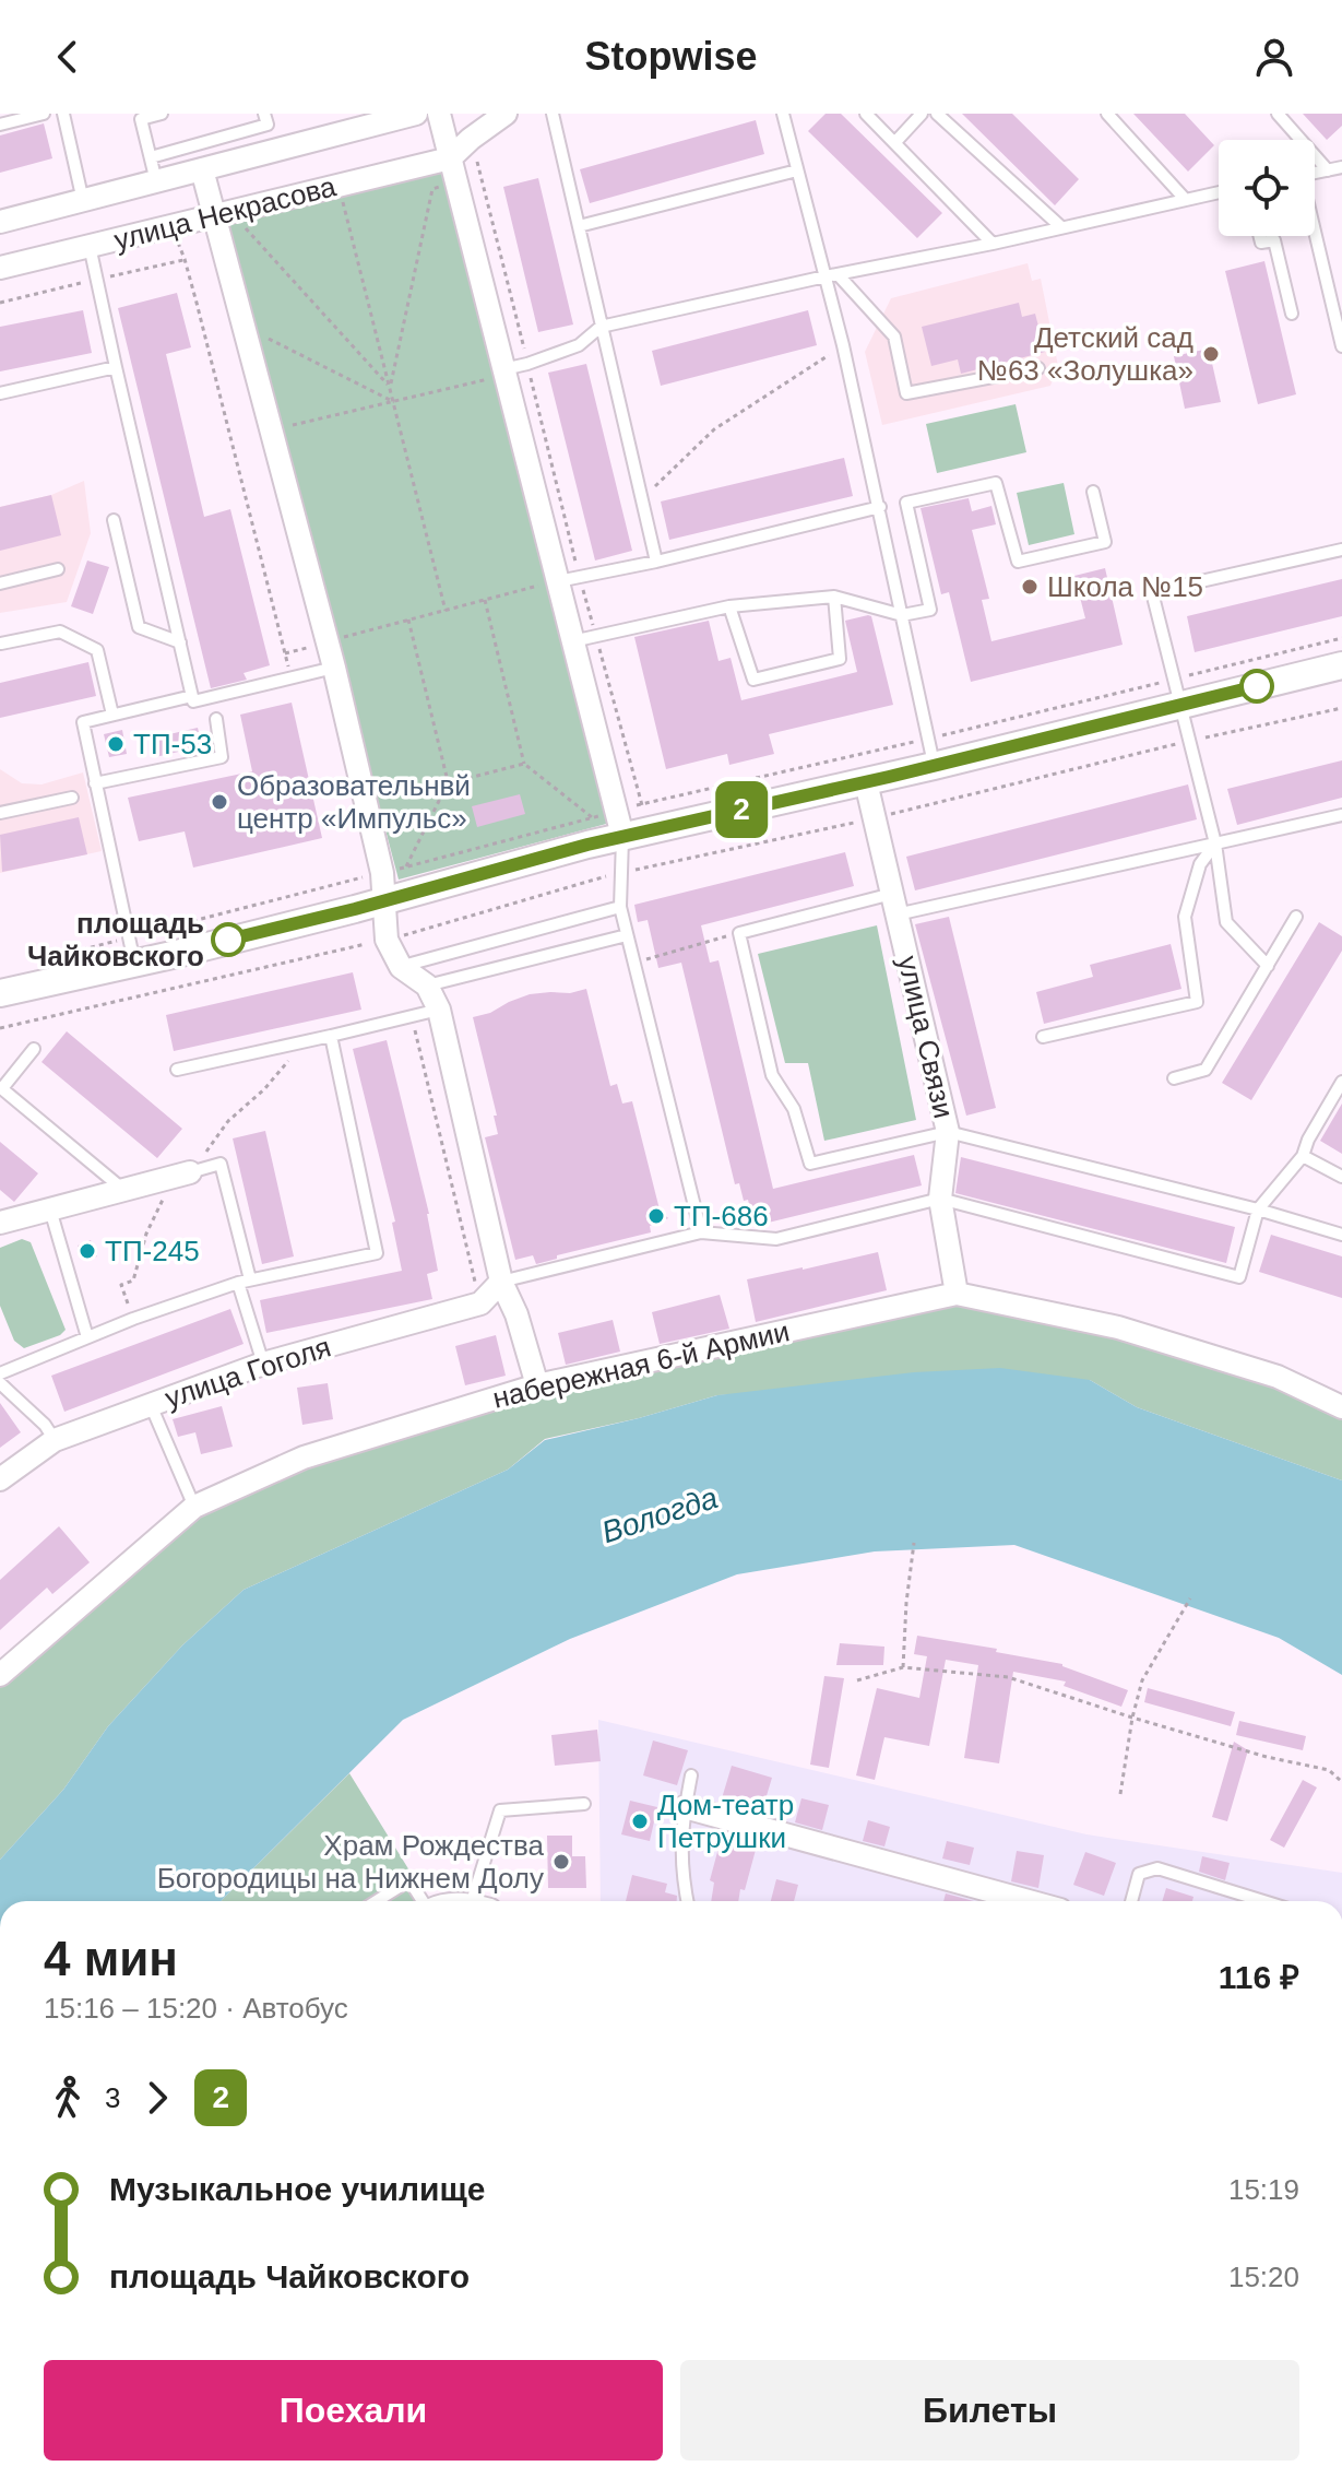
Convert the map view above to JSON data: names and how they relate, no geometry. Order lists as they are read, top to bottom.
{
  "streets": {
    "street": [
      "улица Некрасова",
      "улица Связи",
      "набережная 6-й Армии",
      "улица Гоголя"
    ]
  },
  "crossings": [
    ["улица Связи", "набережная 6-й Армии"]
  ],
  "water": ["Вологда"],
  "places": [
    "Детский сад №63 «Золушка»",
    "Школа №15",
    "ТП-53",
    "Образовательнвй центр «Импульс»",
    "площадь Чайковского",
    "ТП-686",
    "ТП-245",
    "Дом-театр Петрушки",
    "Храм Рождества Богородицы на Нижнем Долу"
  ],
  "lines": ["bus line 2"],
  "page": {
    "header": "Stopwise",
    "on_map": "2",
    "heading": ["4 мин", "15:16 – 15:20 · Автобус", "116 ₽"],
    "legs": ["3", "2"],
    "list": [
      {
        "name": "Музыкальное училище",
        "value": "15:19"
      },
      {
        "name": "площадь Чайковского",
        "value": "15:20"
      }
    ],
    "buttons": ["Поехали", "Билеты"]
  }
}
